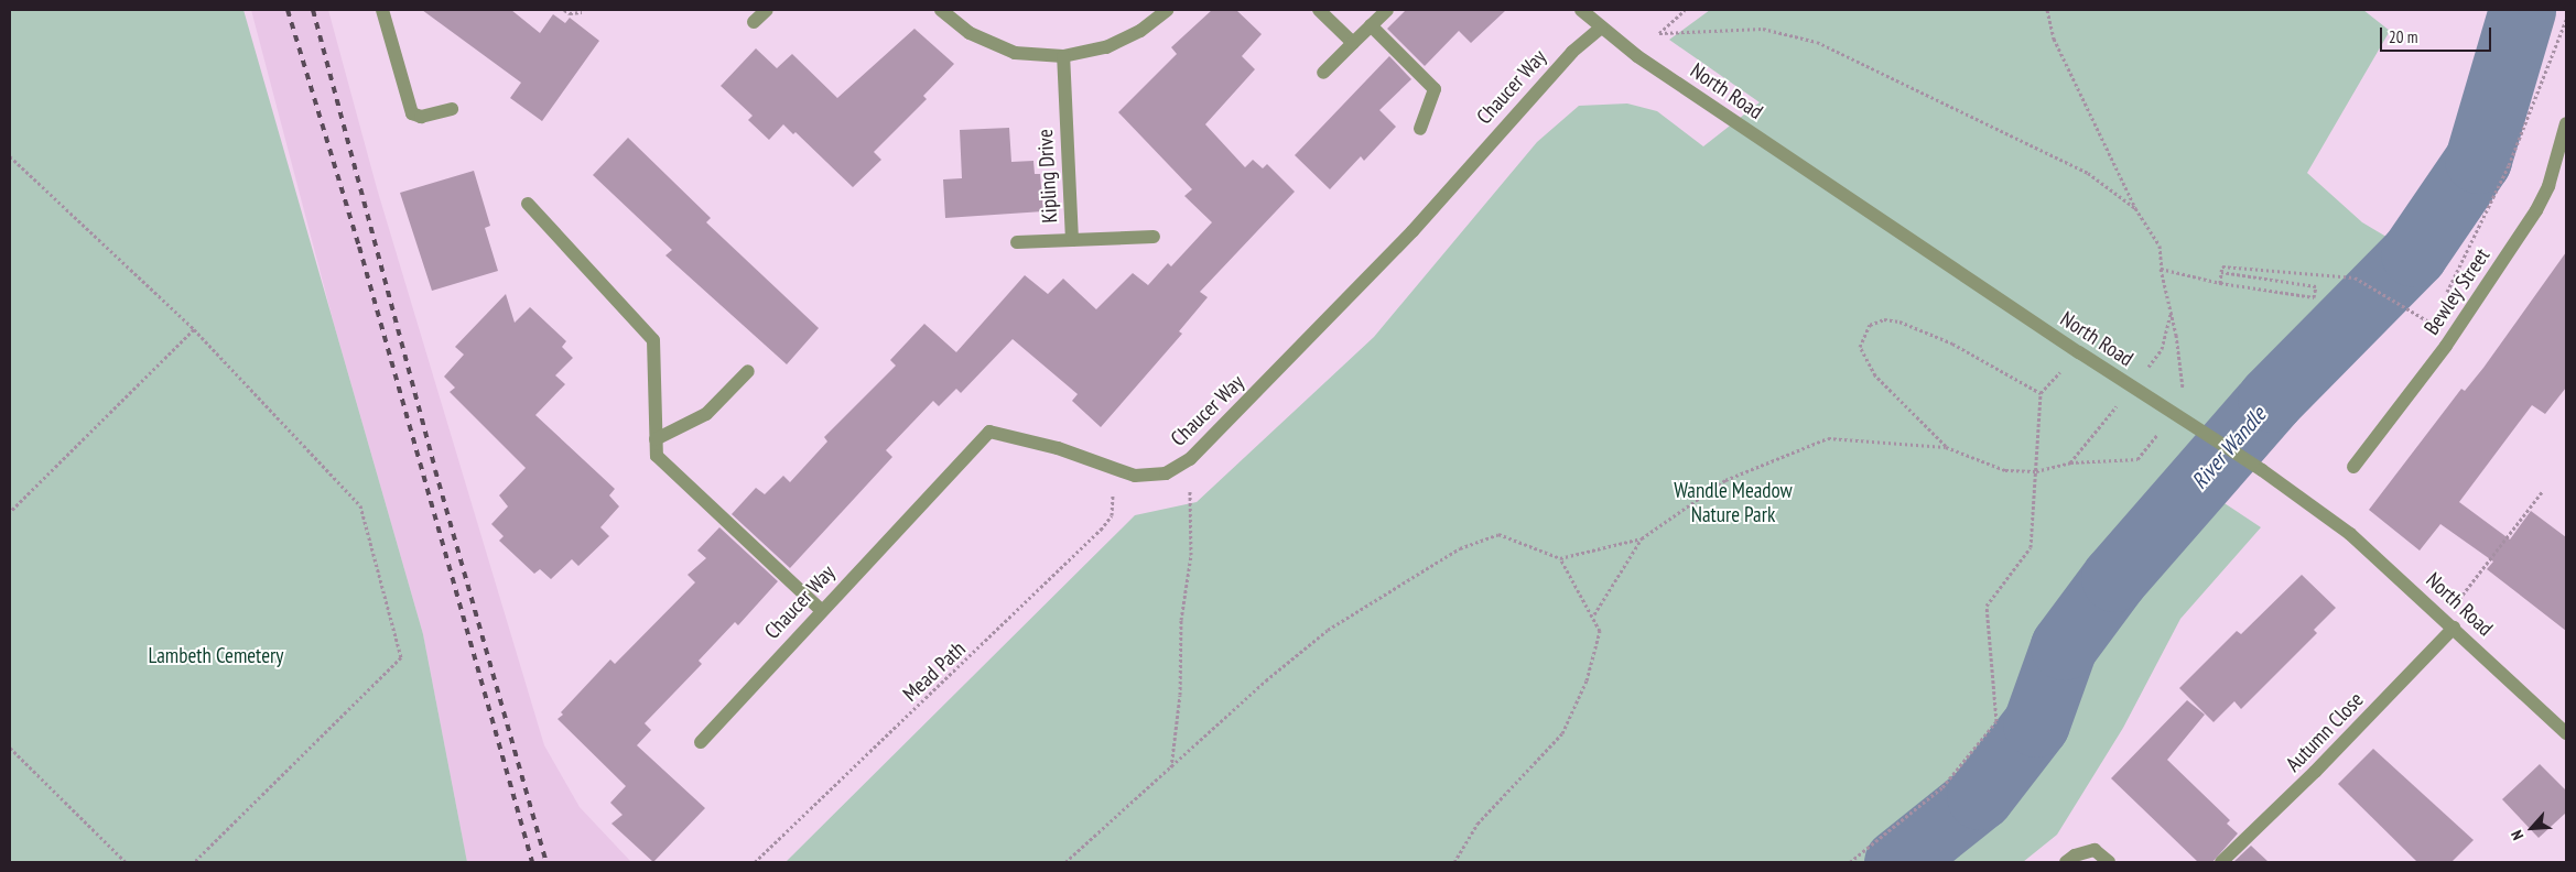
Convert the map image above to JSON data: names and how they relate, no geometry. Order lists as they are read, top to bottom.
{
  "streets": {
    "street": [
      "Chaucer Way",
      "North Road",
      "Kipling Drive",
      "Bewley Street",
      "Autumn Close"
    ],
    "path": ["Mead Path"]
  },
  "crossings": [
    ["Chaucer Way", "North Road"],
    ["North Road", "Autumn Close"]
  ],
  "water": ["River Wandle"],
  "parks": ["Wandle Meadow Nature Park", "Lambeth Cemetery"],
  "scale_bar": "20 m",
  "north": "bottom left"
}
